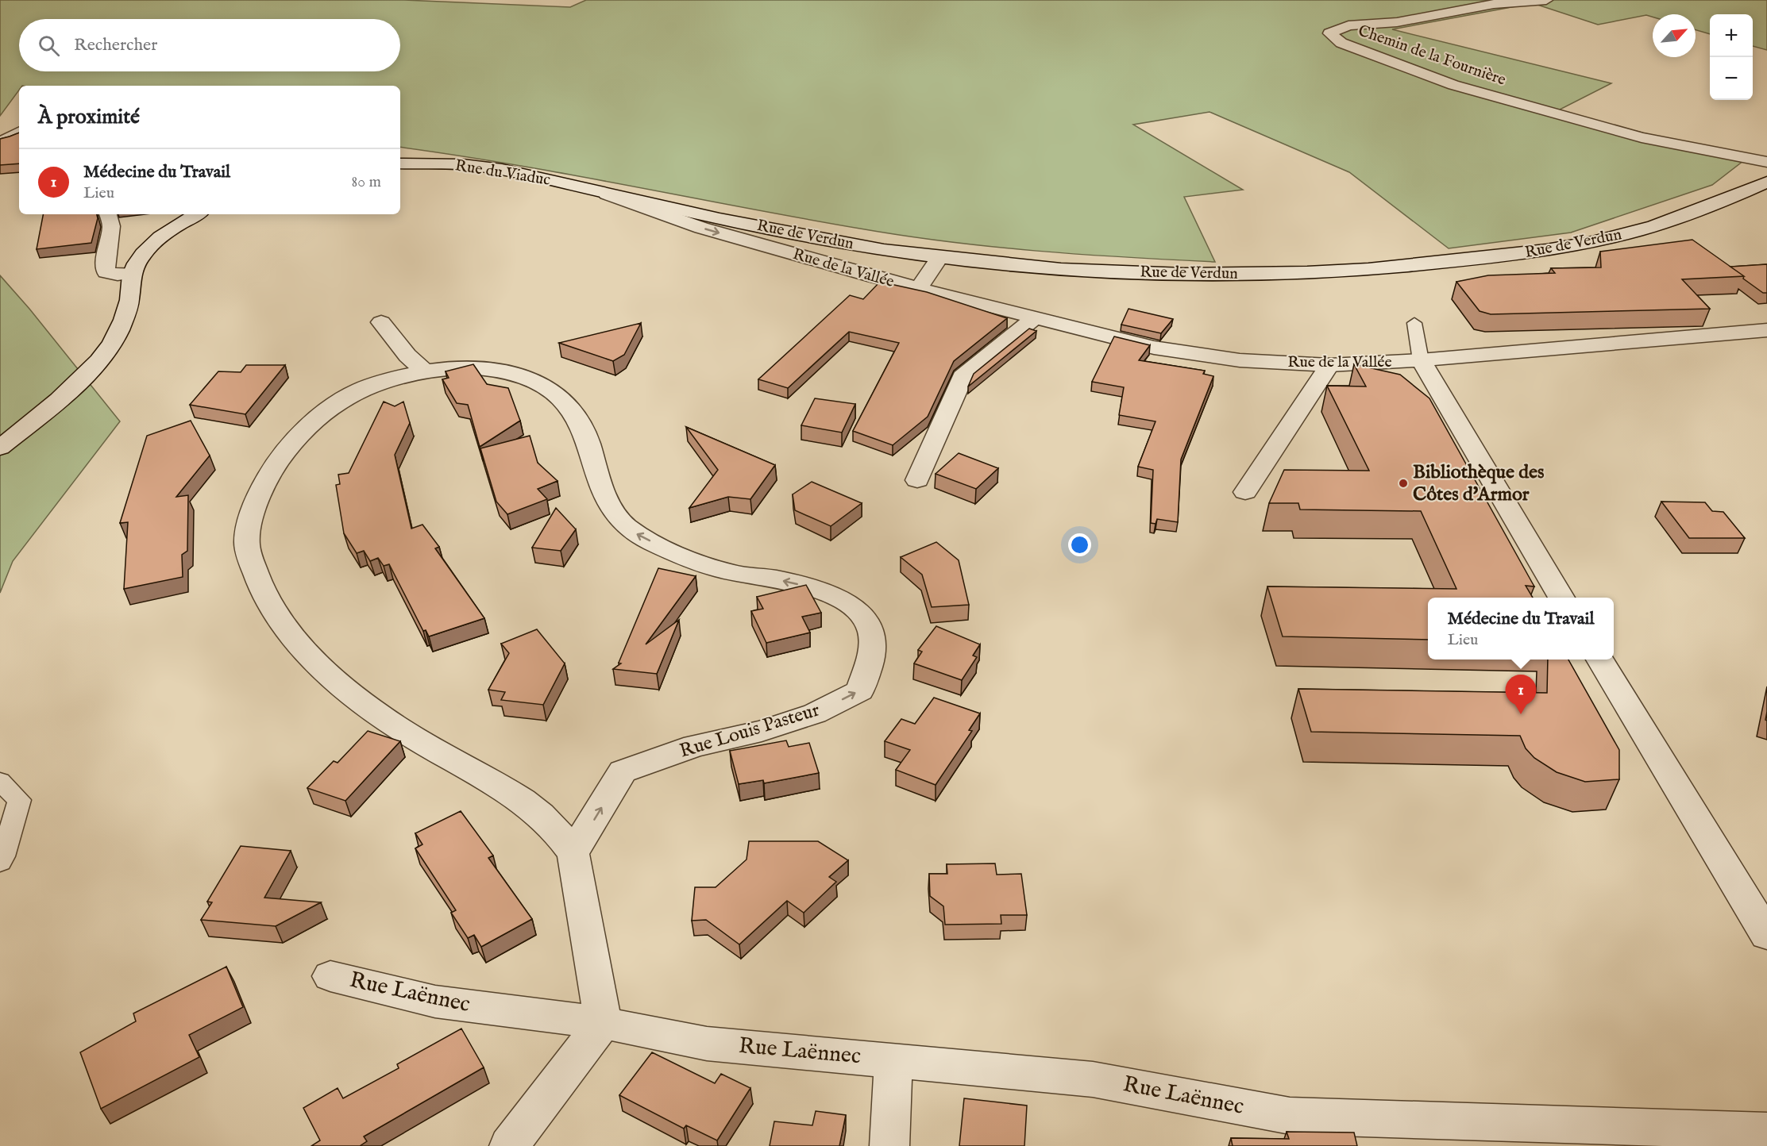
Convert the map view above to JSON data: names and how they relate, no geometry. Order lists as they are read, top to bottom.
{
  "streets": {
    "street": [
      "Chemin de la Fournière",
      "Rue du Viaduc",
      "Rue de Verdun",
      "Rue de la Vallée",
      "Rue Louis Pasteur",
      "Rue Laënnec"
    ]
  },
  "crossings": [
    ["Rue du Viaduc", "Rue de Verdun"],
    ["Rue du Viaduc", "Rue de la Vallée"],
    ["Rue de Verdun", "Rue de la Vallée"]
  ],
  "places": ["Bibliothèque des Côtes d'Armor"],
  "north": "top right",
  "page": {
    "map_buttons": ["+", "−"],
    "search": "Rechercher",
    "heading": "À proximité",
    "list": [
      {
        "mark": "1",
        "name": "Médecine du Travail",
        "note": "Lieu",
        "value": "80 m"
      }
    ],
    "popup": ["Médecine du Travail", "Lieu"],
    "pins": "1"
  }
}
